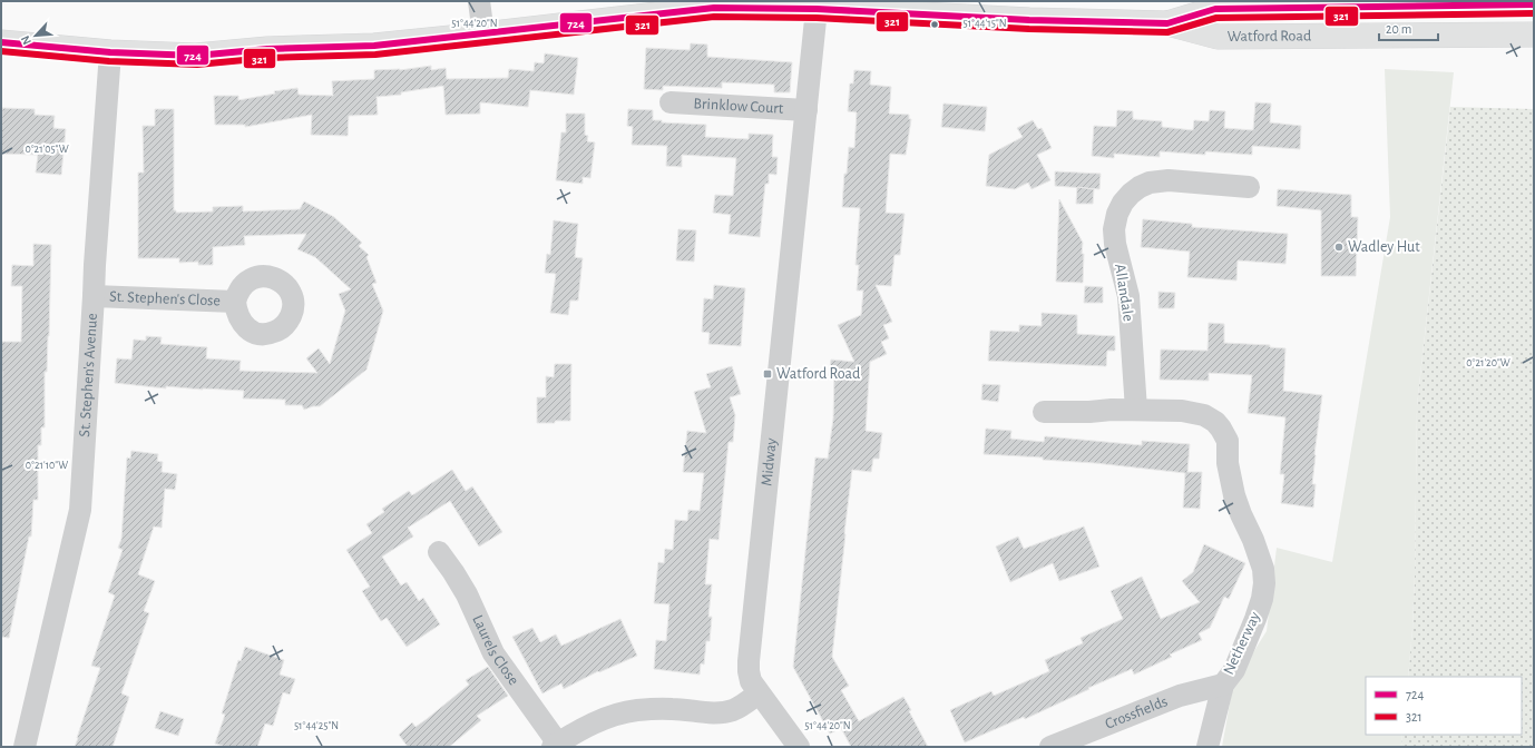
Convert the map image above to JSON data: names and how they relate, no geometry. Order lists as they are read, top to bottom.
{
  "streets": {
    "main road": ["Watford Road"],
    "street": [
      "Brinklow Court",
      "Allandale",
      "St. Stephen's Close",
      "St. Stephen's Avenue",
      "Midway",
      "Netherway",
      "Laurels Close",
      "Crossfields"
    ]
  },
  "crossings": [
    ["Watford Road", "St. Stephen's Avenue"],
    ["Watford Road", "Midway"],
    ["Brinklow Court", "Midway"],
    ["Allandale", "Netherway"],
    ["St. Stephen's Close", "St. Stephen's Avenue"],
    ["Netherway", "Crossfields"]
  ],
  "places": {
    "other": ["Wadley Hut"],
    "transit": ["Watford Road"]
  },
  "lines": ["transit line 724", "transit line 321"],
  "legend": ["724", "321"],
  "scale_bar": "20 m",
  "north": "bottom left",
  "coordinates": [
    "51°44'15\"N",
    "51°44'20\"N",
    "0°21'05\"W",
    "0°21'20\"W",
    "0°21'10\"W",
    "51°44'25\"N"
  ]
}
